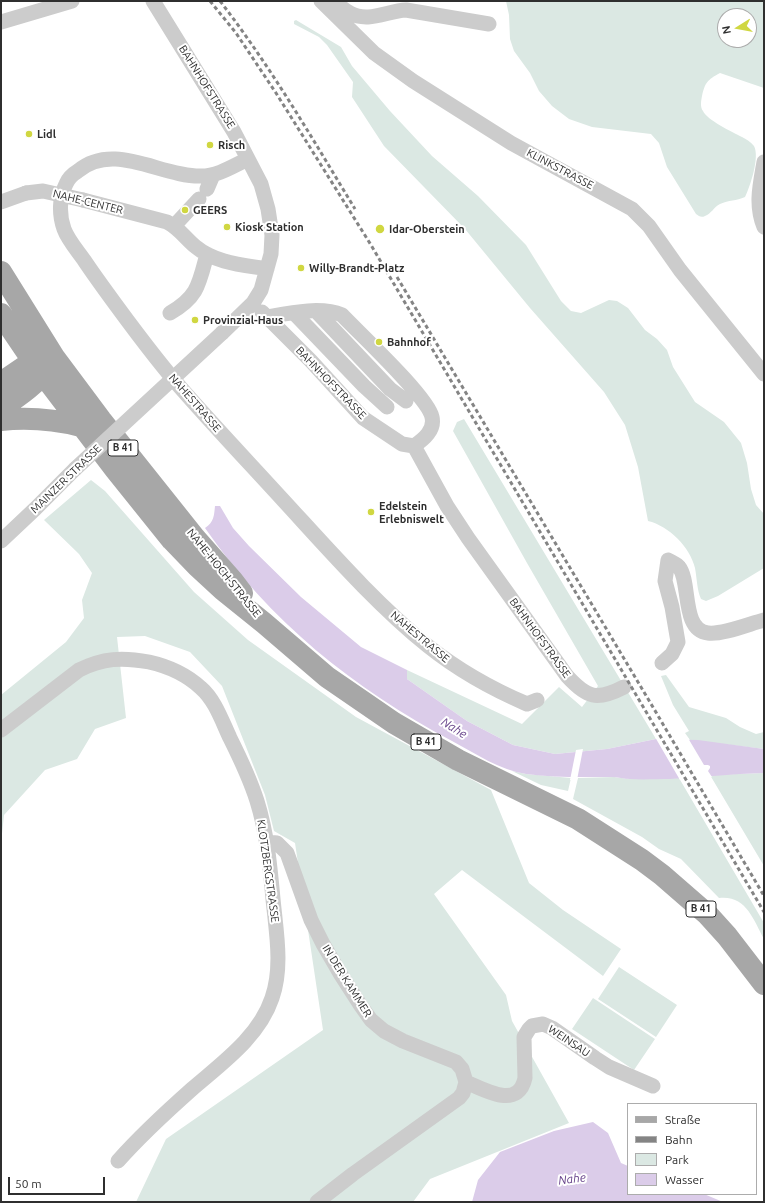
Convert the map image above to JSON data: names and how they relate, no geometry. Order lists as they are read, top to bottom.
{
  "streets": {
    "main road": ["B 41", "NAHE-HOCH-STRASSE"],
    "street": [
      "BAHNHOFSTRASSE",
      "KLINKSTRASSE",
      "NAHE-CENTER",
      "NAHESTRASSE",
      "MAINZER STRASSE",
      "KLOTZBERGSTRASSE",
      "IN DER KAMMER",
      "WEINSAU"
    ]
  },
  "crossings": [
    ["BAHNHOFSTRASSE", "NAHE-CENTER"],
    ["BAHNHOFSTRASSE", "NAHESTRASSE"],
    ["BAHNHOFSTRASSE", "MAINZER STRASSE"],
    ["B 41", "NAHE-HOCH-STRASSE"],
    ["KLOTZBERGSTRASSE", "IN DER KAMMER"],
    ["IN DER KAMMER", "WEINSAU"]
  ],
  "water": ["Nahe"],
  "places": [
    "Lidl",
    "Risch",
    "GEERS",
    "Kiosk Station",
    "Idar-Oberstein",
    "Willy-Brandt-Platz",
    "Provinzial-Haus",
    "Bahnhof",
    "Edelstein Erlebniswelt"
  ],
  "legend": [
    "Straße",
    "Bahn",
    "Park",
    "Wasser"
  ],
  "scale_bar": "50 m",
  "north": "left"
}
